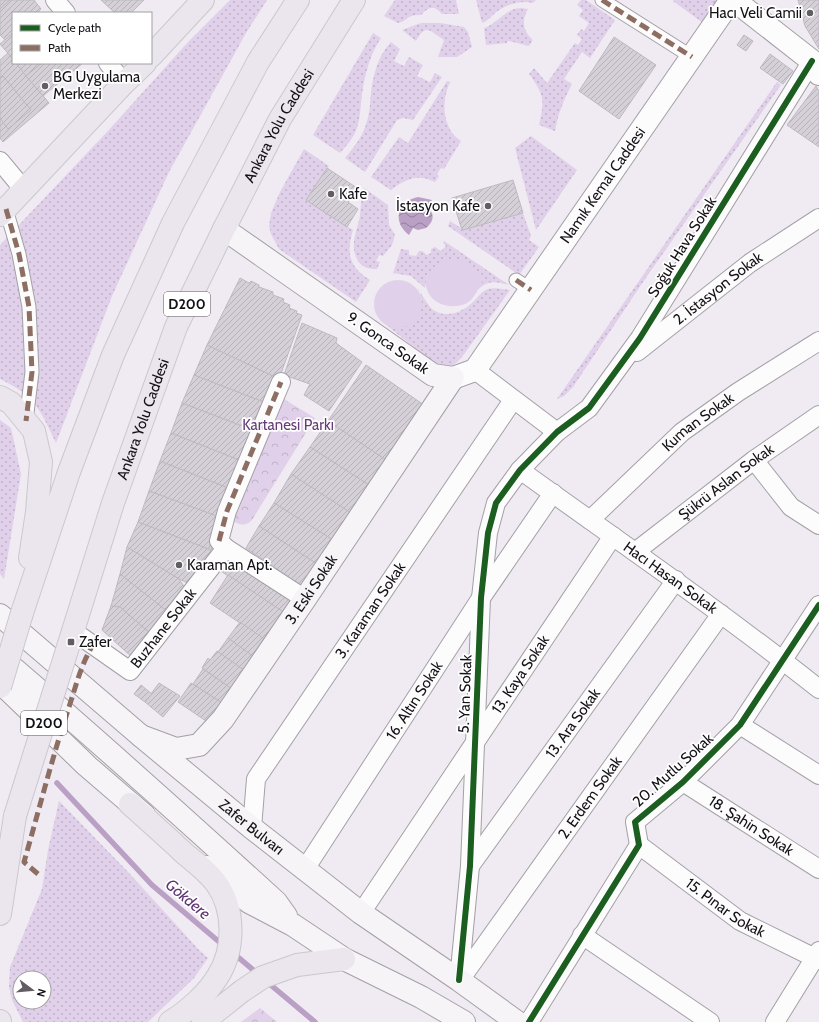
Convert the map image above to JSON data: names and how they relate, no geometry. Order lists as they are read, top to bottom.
{
  "streets": {
    "highway": ["Ankara Yolu Caddesi", "D200"],
    "main road": ["9. Gonca Sokak", "3. Eski Sokak", "Zafer Bulvarı"],
    "street": [
      "Namık Kemal Caddesi",
      "Soğuk Hava Sokak",
      "2. İstasyon Sokak",
      "Kuman Sokak",
      "Şükrü Aslan Sokak",
      "Hacı Hasan Sokak",
      "3. Karaman Sokak",
      "Buzhane Sokak",
      "13. Kaya Sokak",
      "5. Yan Sokak",
      "16. Altın Sokak",
      "13. Ara Sokak",
      "20. Mutlu Sokak",
      "2. Erdem Sokak",
      "18. Şahin Sokak",
      "15. Pınar Sokak"
    ]
  },
  "crossings": [
    ["Ankara Yolu Caddesi", "9. Gonca Sokak"],
    ["Ankara Yolu Caddesi", "Buzhane Sokak"],
    ["Namık Kemal Caddesi", "Soğuk Hava Sokak"],
    ["Namık Kemal Caddesi", "9. Gonca Sokak"],
    ["Soğuk Hava Sokak", "2. İstasyon Sokak"],
    ["Soğuk Hava Sokak", "5. Yan Sokak"],
    ["9. Gonca Sokak", "3. Eski Sokak"],
    ["Kuman Sokak", "Hacı Hasan Sokak"],
    ["Şükrü Aslan Sokak", "Hacı Hasan Sokak"],
    ["Hacı Hasan Sokak", "13. Kaya Sokak"],
    ["Hacı Hasan Sokak", "5. Yan Sokak"],
    ["Hacı Hasan Sokak", "16. Altın Sokak"],
    ["Hacı Hasan Sokak", "13. Ara Sokak"],
    ["Hacı Hasan Sokak", "20. Mutlu Sokak"],
    ["Hacı Hasan Sokak", "2. Erdem Sokak"],
    ["3. Eski Sokak", "Zafer Bulvarı"],
    ["3. Karaman Sokak", "Zafer Bulvarı"],
    ["13. Kaya Sokak", "5. Yan Sokak"],
    ["13. Kaya Sokak", "Zafer Bulvarı"],
    ["5. Yan Sokak", "16. Altın Sokak"],
    ["5. Yan Sokak", "13. Ara Sokak"],
    ["5. Yan Sokak", "2. Erdem Sokak"],
    ["5. Yan Sokak", "Zafer Bulvarı"],
    ["16. Altın Sokak", "Zafer Bulvarı"],
    ["20. Mutlu Sokak", "18. Şahin Sokak"],
    ["20. Mutlu Sokak", "15. Pınar Sokak"],
    ["2. Erdem Sokak", "Zafer Bulvarı"]
  ],
  "water": ["Gökdere"],
  "parks": ["Kartanesi Parkı"],
  "places": {
    "other": [
      "Hacı Veli Camii",
      "BG Uygulama Merkezi",
      "Kafe",
      "İstasyon Kafe",
      "Karaman Apt."
    ],
    "transit": ["Zafer"]
  },
  "legend": ["Cycle path", "Path"],
  "north": "right"
}
